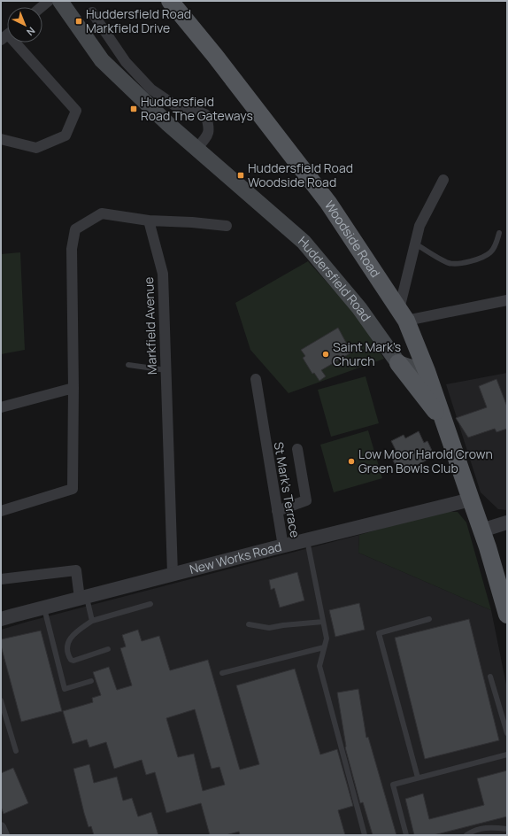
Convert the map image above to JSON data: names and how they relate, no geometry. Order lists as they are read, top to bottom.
{
  "streets": {
    "main road": ["Woodside Road", "Huddersfield Road"],
    "street": ["Markfield Avenue", "St Mark's Terrace", "New Works Road"]
  },
  "crossings": [
    ["Markfield Avenue", "New Works Road"],
    ["St Mark's Terrace", "New Works Road"]
  ],
  "places": {
    "transit": ["Huddersfield Road Markfield Drive", "Huddersfield Road The Gateways", "Huddersfield Road Woodside Road"],
    "other": ["Saint Mark's Church", "Low Moor Harold Crown Green Bowls Club"]
  },
  "north": "bottom right"
}
